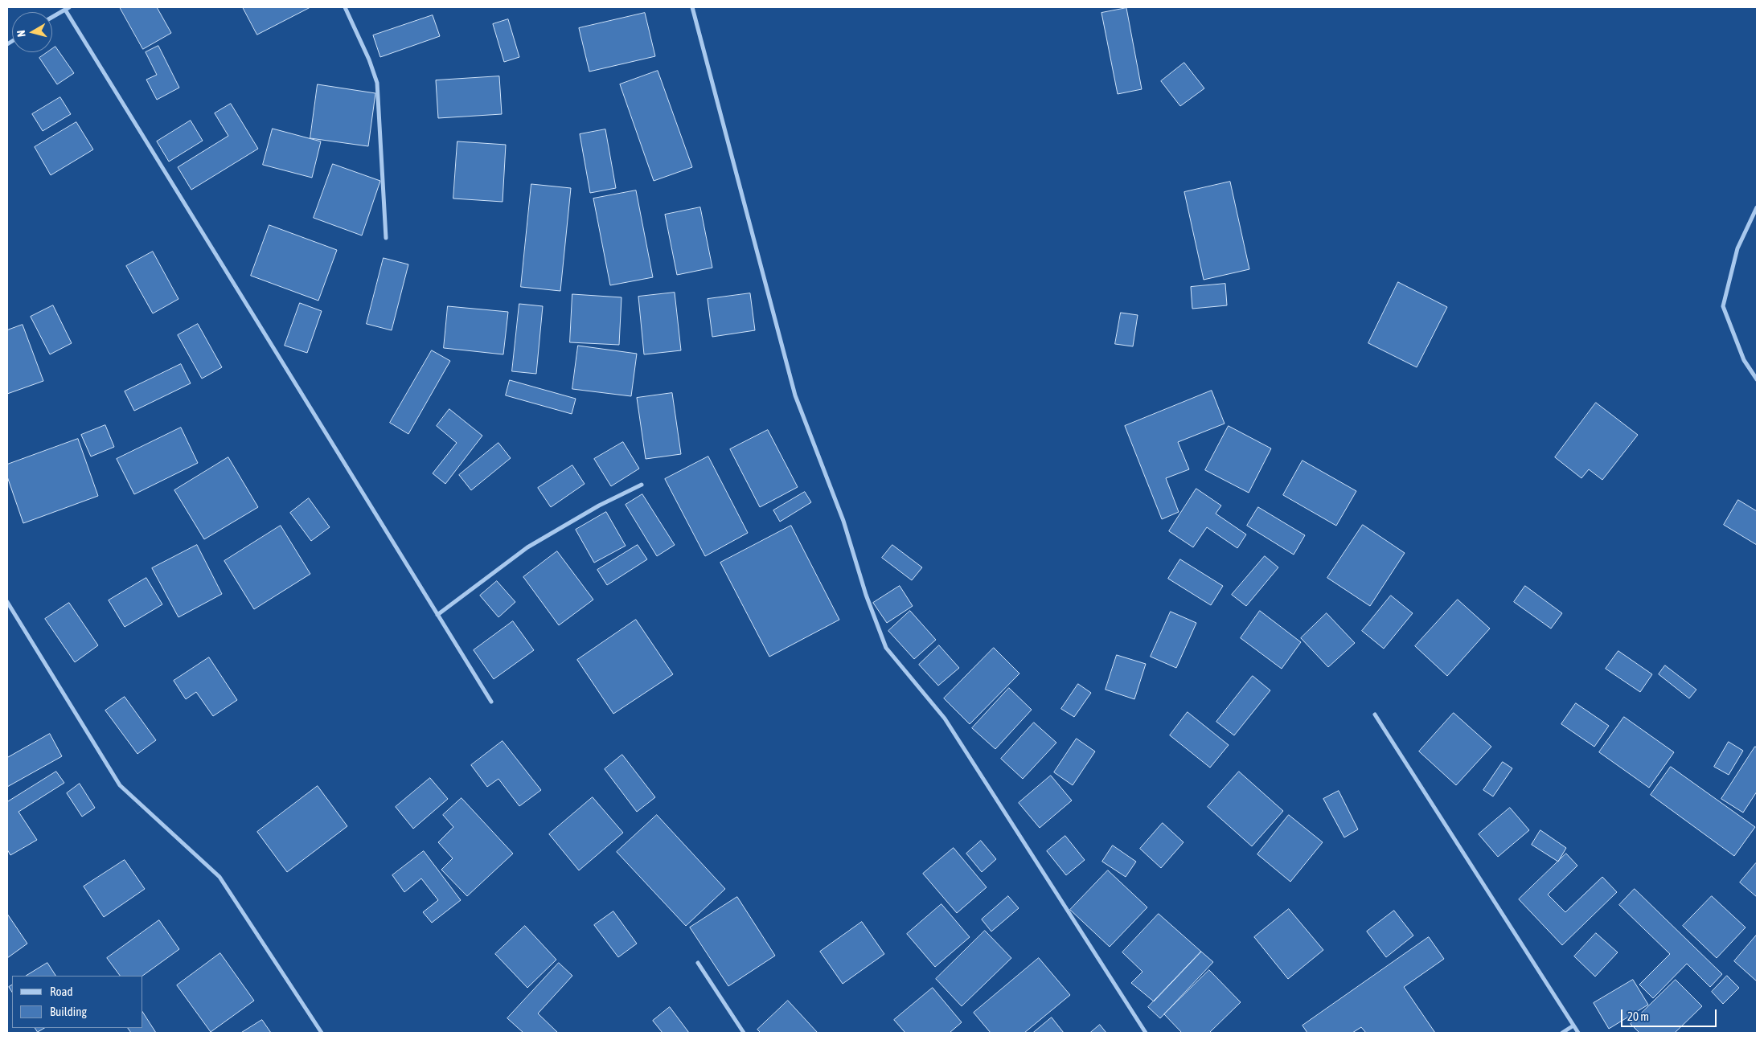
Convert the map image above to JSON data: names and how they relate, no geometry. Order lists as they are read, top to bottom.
{
  "legend": ["Road", "Building"],
  "scale_bar": "20 m",
  "north": "left"
}
